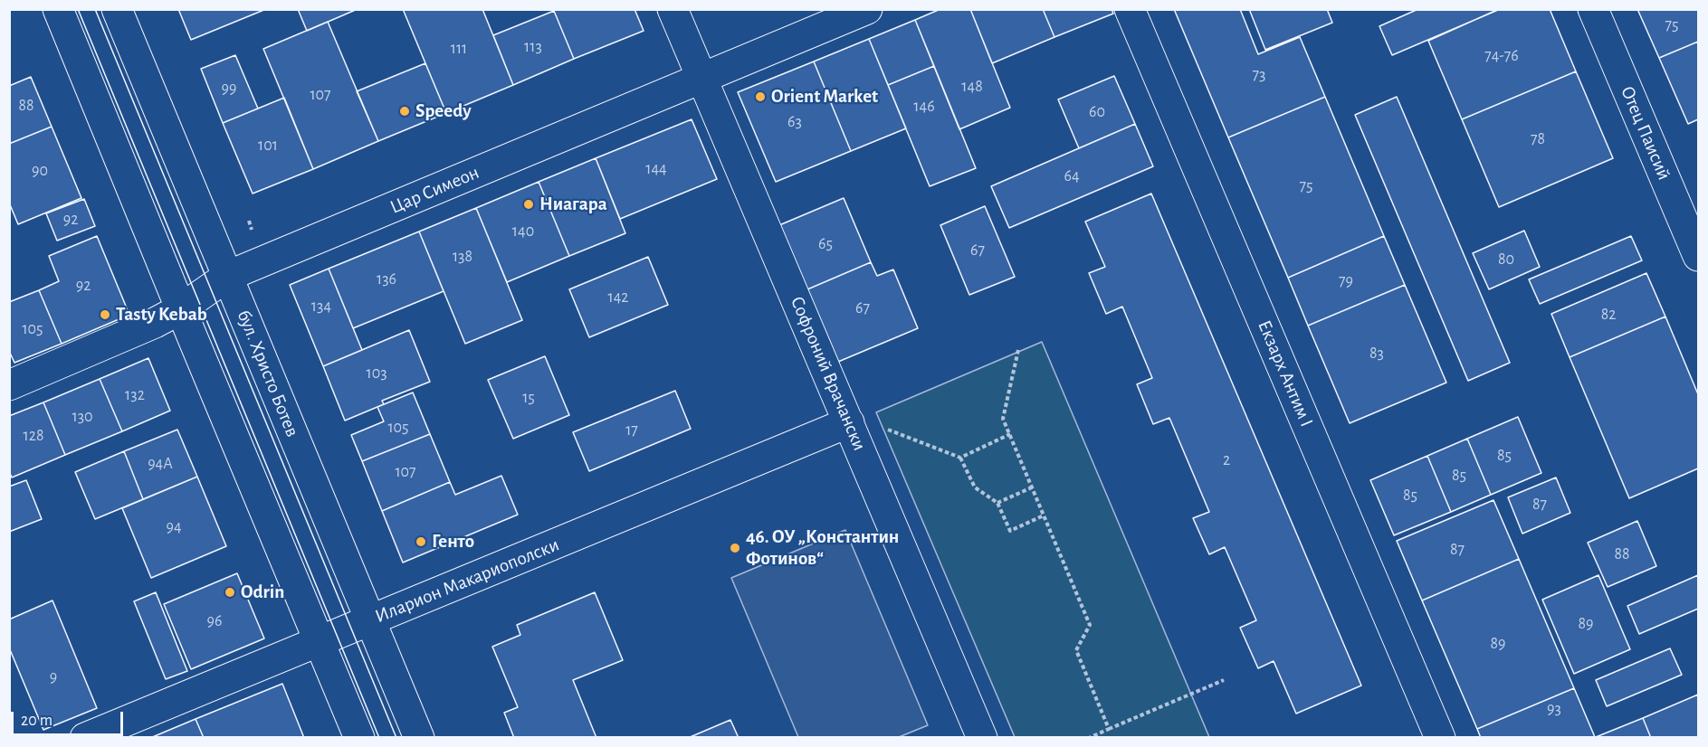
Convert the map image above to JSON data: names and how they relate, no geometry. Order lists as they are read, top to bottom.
{
  "streets": {
    "street": [
      "Отец Паисий",
      "Цар Симеон",
      "бул. Христо Ботев",
      "Софроний Врачански",
      "Екзарх Антим I",
      "Иларион Макариополски"
    ]
  },
  "crossings": [
    ["Цар Симеон", "бул. Христо Ботев"],
    ["Цар Симеон", "Софроний Врачански"],
    ["бул. Христо Ботев", "Иларион Макариополски"],
    ["Софроний Врачански", "Иларион Макариополски"]
  ],
  "places": [
    "Orient Market",
    "Speedy",
    "Ниагара",
    "Tasty Kebab",
    "Генто",
    "46. ОУ „Константин Фотинов“",
    "Odrin"
  ],
  "house_numbers": [
    "75",
    "113",
    "111",
    "74-76",
    "73",
    "148",
    "99",
    "107",
    "88",
    "146",
    "60",
    "63",
    "78",
    "101",
    "144",
    "90",
    "64",
    "75",
    "92",
    "140",
    "65",
    "67",
    "138",
    "80",
    "136",
    "79",
    "92",
    "142",
    "134",
    "67",
    "82",
    "105",
    "83",
    "103",
    "132",
    "15",
    "130",
    "105",
    "17",
    "128",
    "85",
    "2",
    "94А",
    "107",
    "85",
    "85",
    "87",
    "94",
    "87",
    "88",
    "96",
    "89",
    "89",
    "9",
    "93"
  ],
  "scale_bar": "20 m"
}
